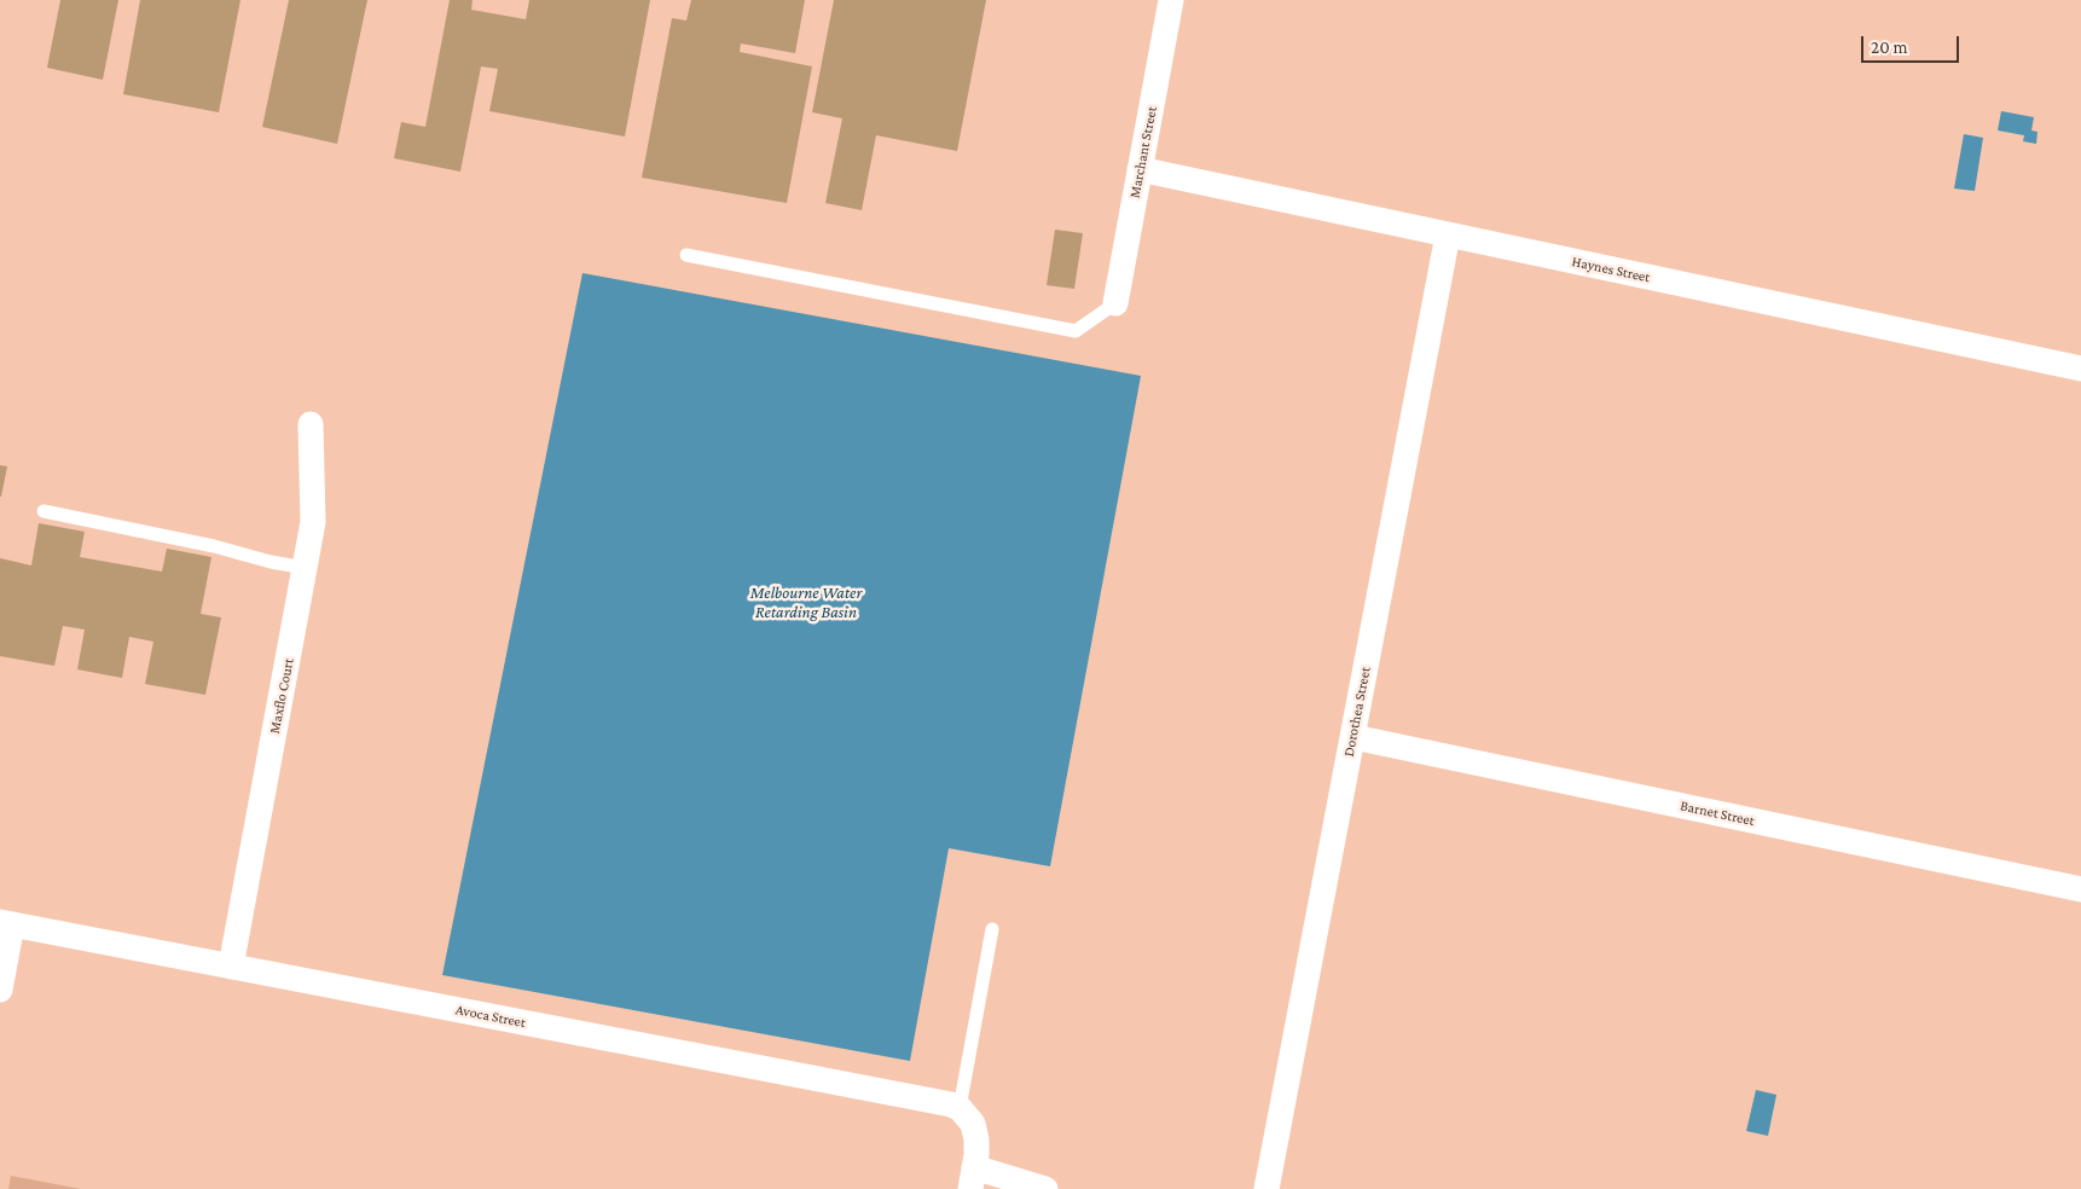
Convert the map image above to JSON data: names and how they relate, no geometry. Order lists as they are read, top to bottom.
{
  "streets": {
    "street": [
      "Marchant Street",
      "Haynes Street",
      "Maxflo Court",
      "Dorothea Street",
      "Barnet Street",
      "Avoca Street"
    ]
  },
  "crossings": [
    ["Marchant Street", "Haynes Street"],
    ["Haynes Street", "Dorothea Street"],
    ["Maxflo Court", "Avoca Street"],
    ["Dorothea Street", "Barnet Street"]
  ],
  "water": ["Melbourne Water Retarding Basin"],
  "scale_bar": "20 m"
}
